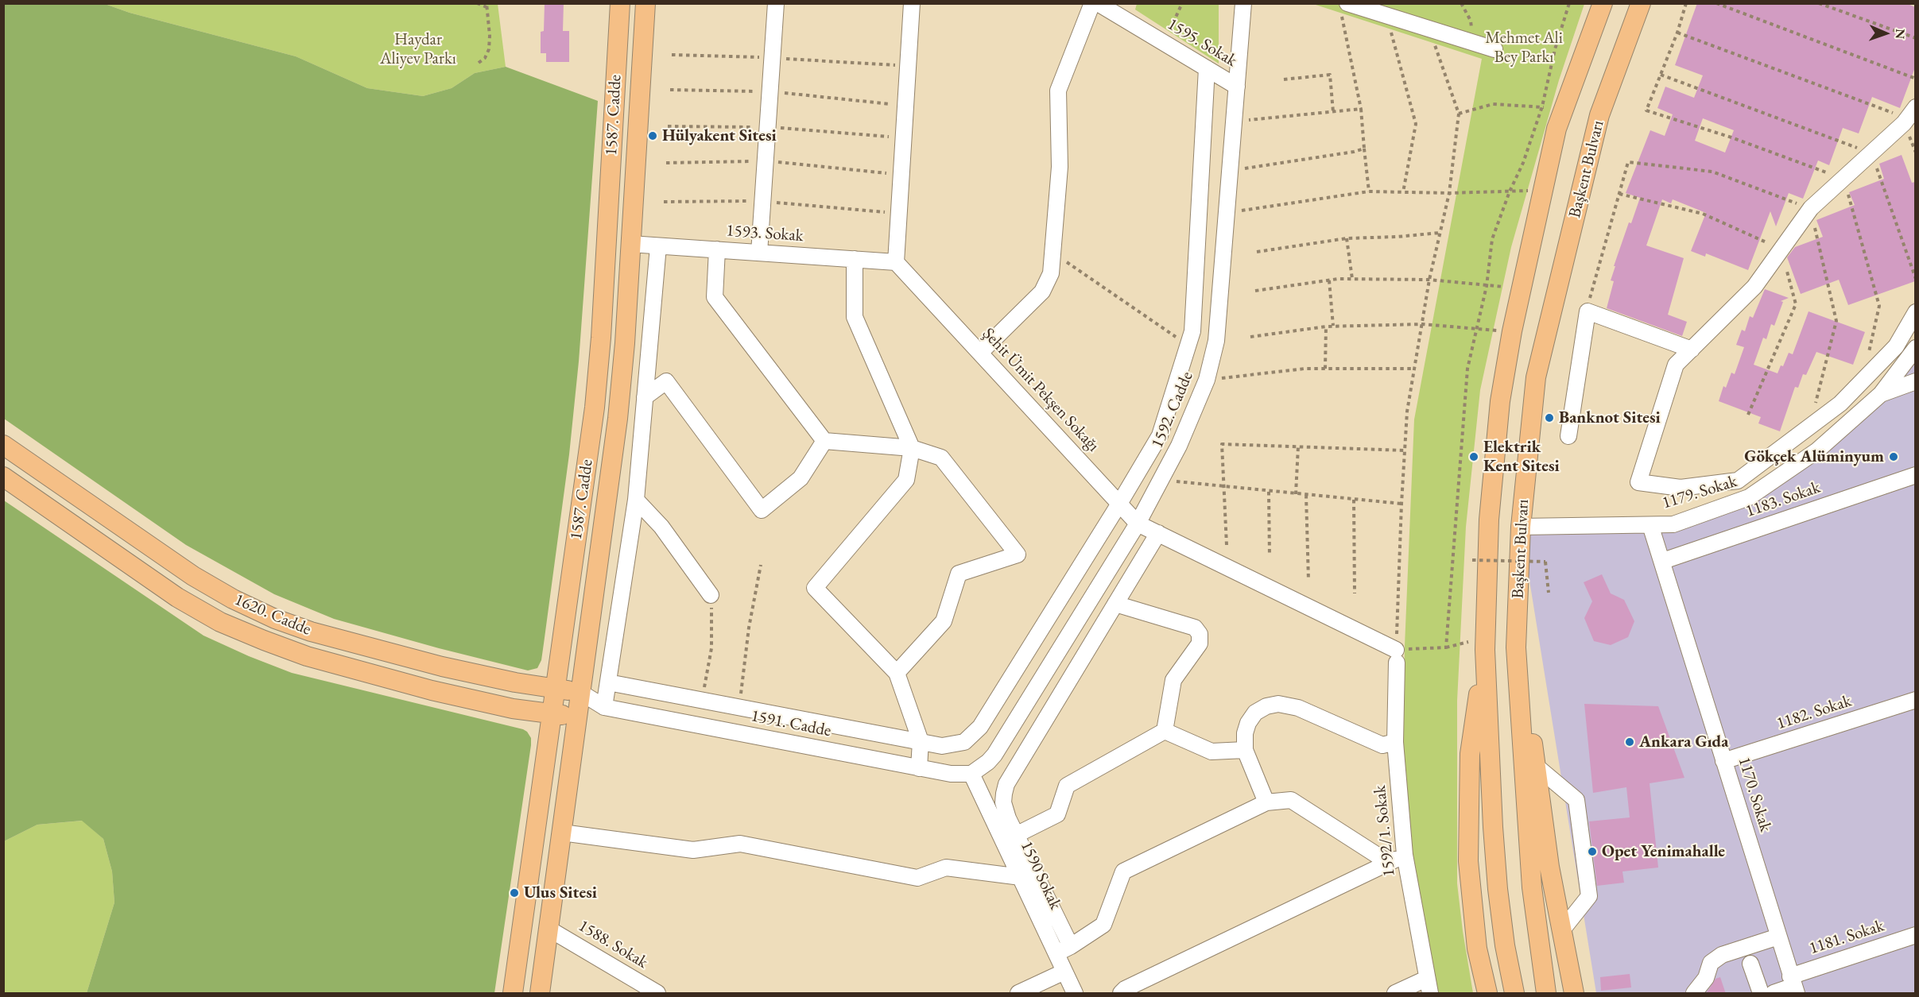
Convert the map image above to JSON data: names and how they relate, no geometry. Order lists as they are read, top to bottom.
{
  "streets": {
    "main road": ["1587. Cadde", "Başkent Bulvarı", "1620. Cadde"],
    "street": [
      "1595. Sokak",
      "1593. Sokak",
      "Şehit Ümit Pekşen Sokağı",
      "1592. Cadde",
      "1179. Sokak",
      "1183. Sokak",
      "1182. Sokak",
      "1591. Cadde",
      "1170. Sokak",
      "1592/1. Sokak",
      "1590 Sokak",
      "1181. Sokak",
      "1588. Sokak"
    ]
  },
  "crossings": [
    ["1595. Sokak", "1592. Cadde"],
    ["1587. Cadde", "1593. Sokak"],
    ["1587. Cadde", "1620. Cadde"],
    ["1587. Cadde", "1588. Sokak"],
    ["Başkent Bulvarı", "1179. Sokak"],
    ["1593. Sokak", "Şehit Ümit Pekşen Sokağı"],
    ["Şehit Ümit Pekşen Sokağı", "1592. Cadde"],
    ["Şehit Ümit Pekşen Sokağı", "1592/1. Sokak"],
    ["1592. Cadde", "1591. Cadde"],
    ["1592. Cadde", "1590 Sokak"],
    ["1179. Sokak", "1170. Sokak"],
    ["1183. Sokak", "1170. Sokak"],
    ["1182. Sokak", "1170. Sokak"],
    ["1591. Cadde", "1590 Sokak"],
    ["1170. Sokak", "1181. Sokak"]
  ],
  "parks": ["Mehmet Ali Bey Parkı", "Haydar Aliyev Parkı"],
  "places": [
    "Hülyakent Sitesi",
    "Banknot Sitesi",
    "Elektrik Kent Sitesi",
    "Gökçek Alüminyum",
    "Ankara Gıda",
    "Opet Yenimahalle",
    "Ulus Sitesi"
  ],
  "north": "right"
}
